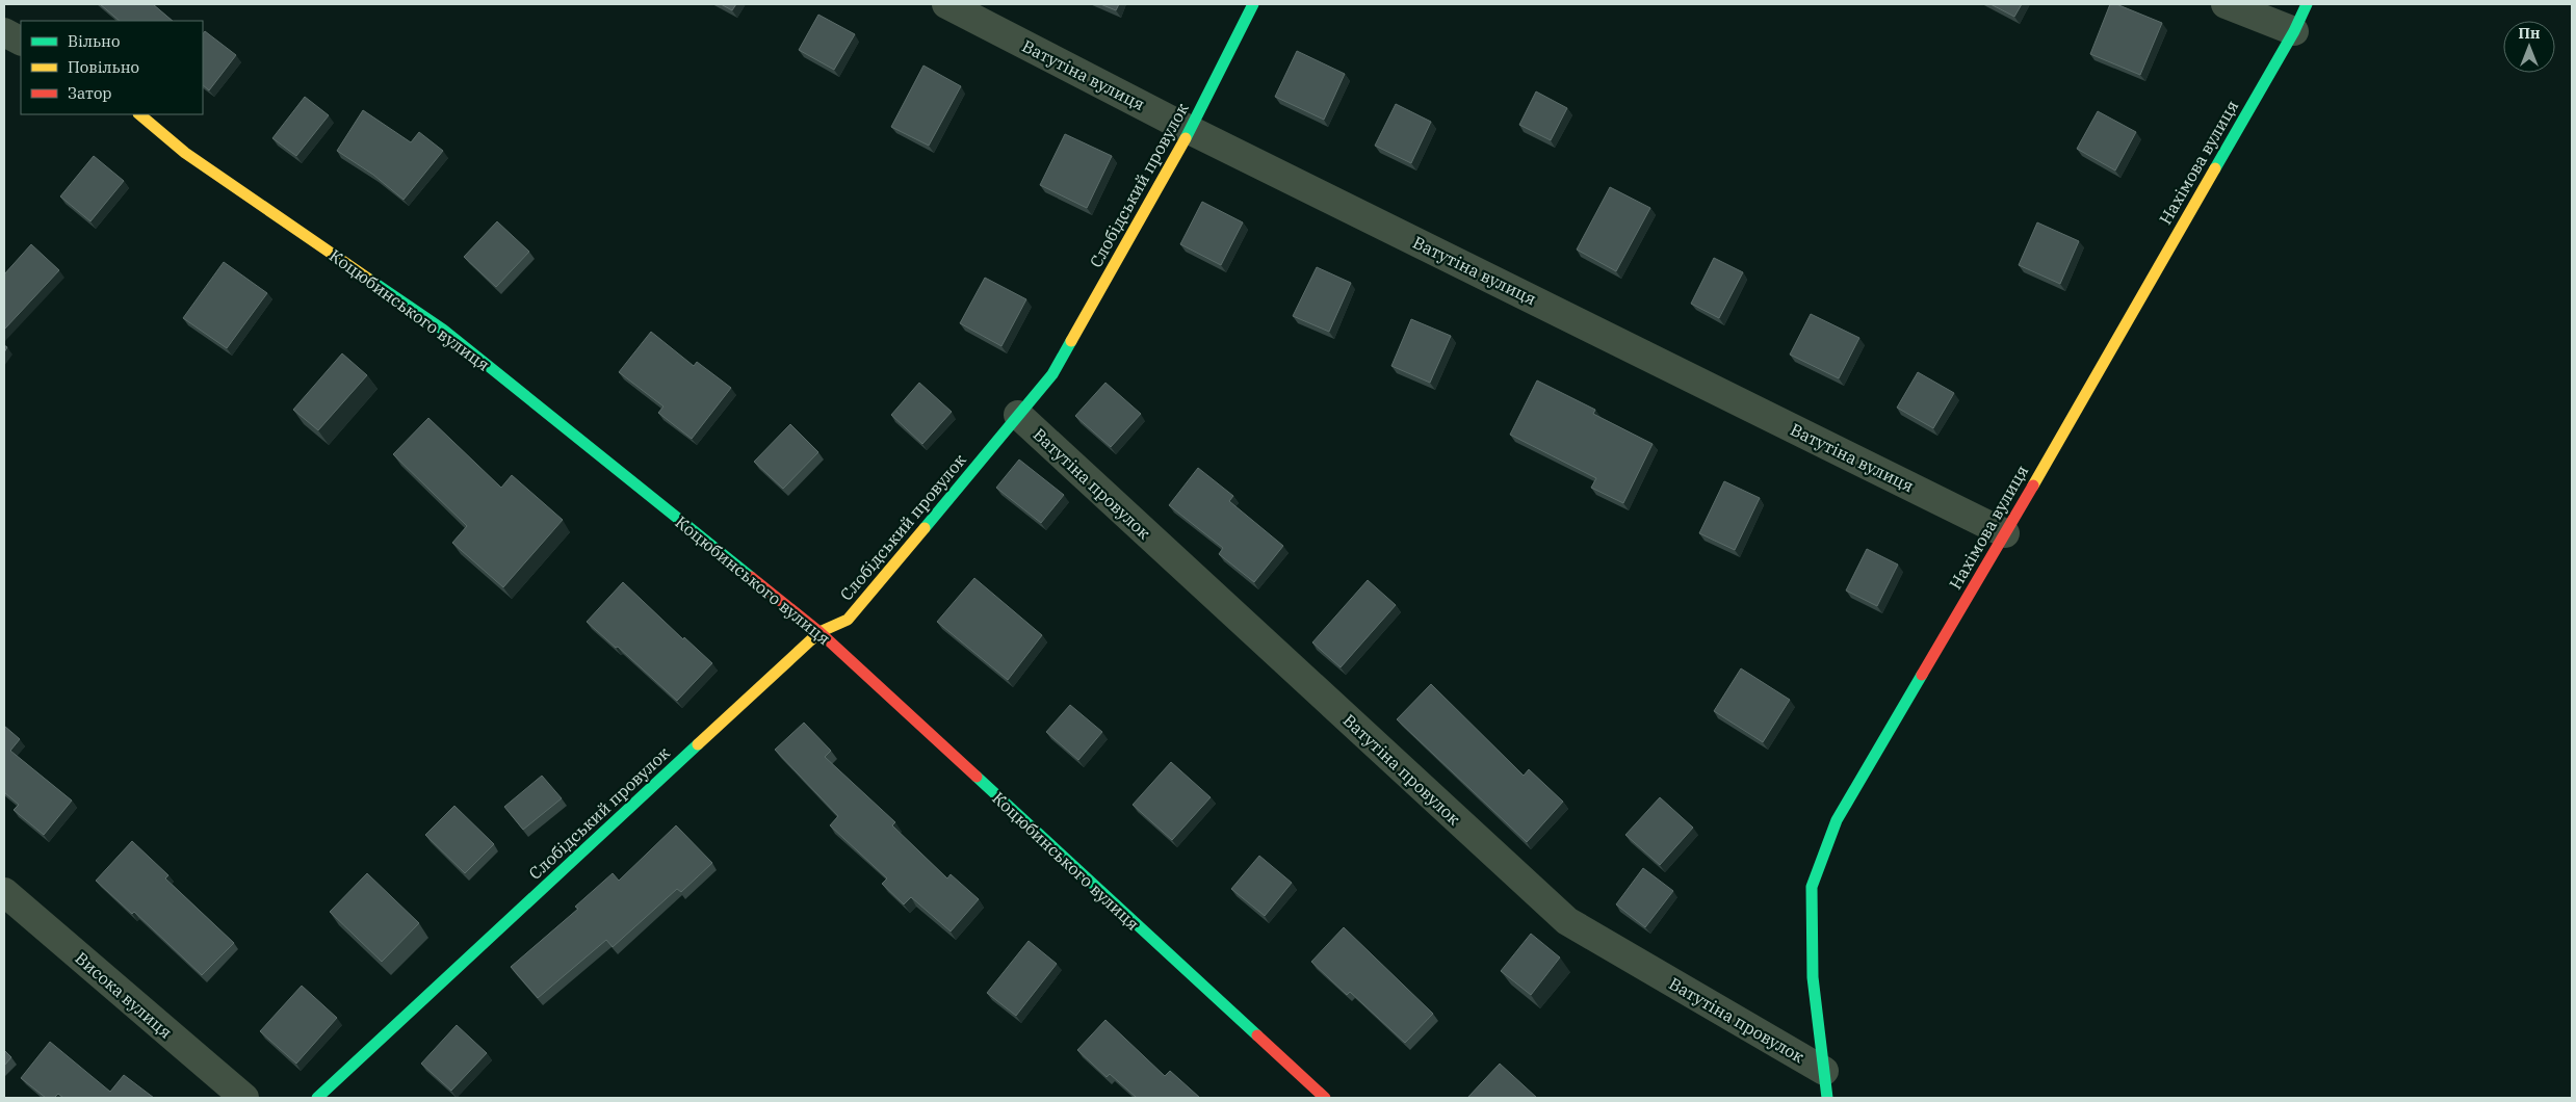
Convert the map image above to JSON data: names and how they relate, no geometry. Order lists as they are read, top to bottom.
{
  "streets": {
    "street": [
      "Ватутіна вулиця",
      "Нахімова вулиця",
      "Слобідський провулок",
      "Коцюбинського вулиця",
      "Ватутіна провулок",
      "Висока вулиця"
    ]
  },
  "crossings": [
    ["Ватутіна вулиця", "Нахімова вулиця"],
    ["Ватутіна вулиця", "Слобідський провулок"],
    ["Нахімова вулиця", "Ватутіна провулок"],
    ["Слобідський провулок", "Коцюбинського вулиця"],
    ["Слобідський провулок", "Ватутіна провулок"]
  ],
  "legend": ["Вільно", "Повільно", "Затор"],
  "north": "top"
}
